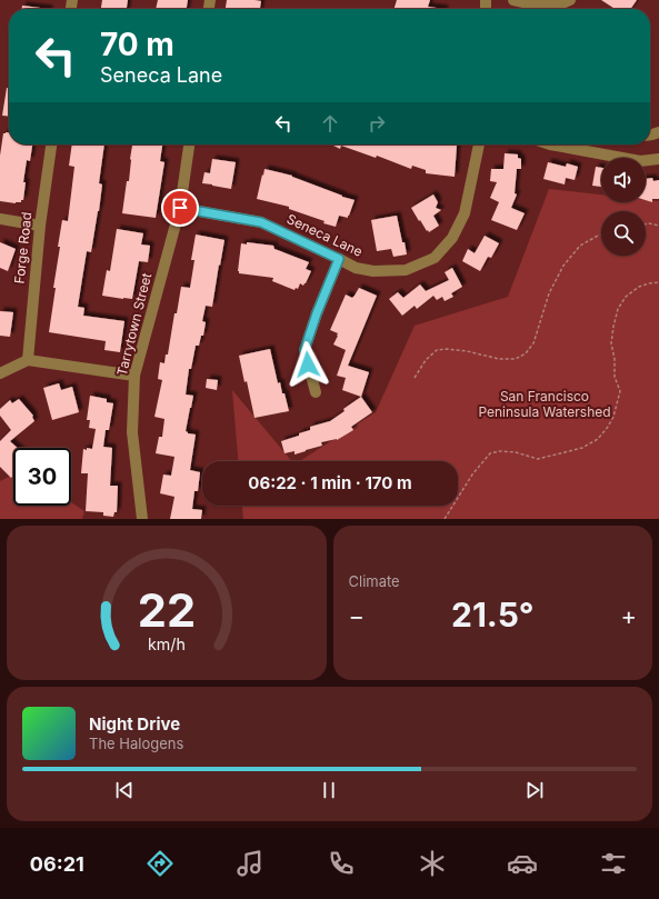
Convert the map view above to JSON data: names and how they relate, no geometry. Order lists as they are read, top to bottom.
{
  "streets": {
    "street": ["Seneca Lane", "Forge Road", "Tarrytown Street"]
  },
  "crossings": [
    ["Seneca Lane", "Tarrytown Street"]
  ],
  "parks": ["San Francisco Peninsula Watershed"],
  "page": {
    "turn": ["70 m", "Seneca Lane"],
    "limit": "30",
    "trip": "06:22 · 1 min · 170 m",
    "tile": "Climate",
    "heat": ["−", "21.5°", "+"],
    "song": ["Night Drive", "The Halogens"],
    "tabs": "06:21",
    "gauge": ["22", "km/h"]
  }
}
